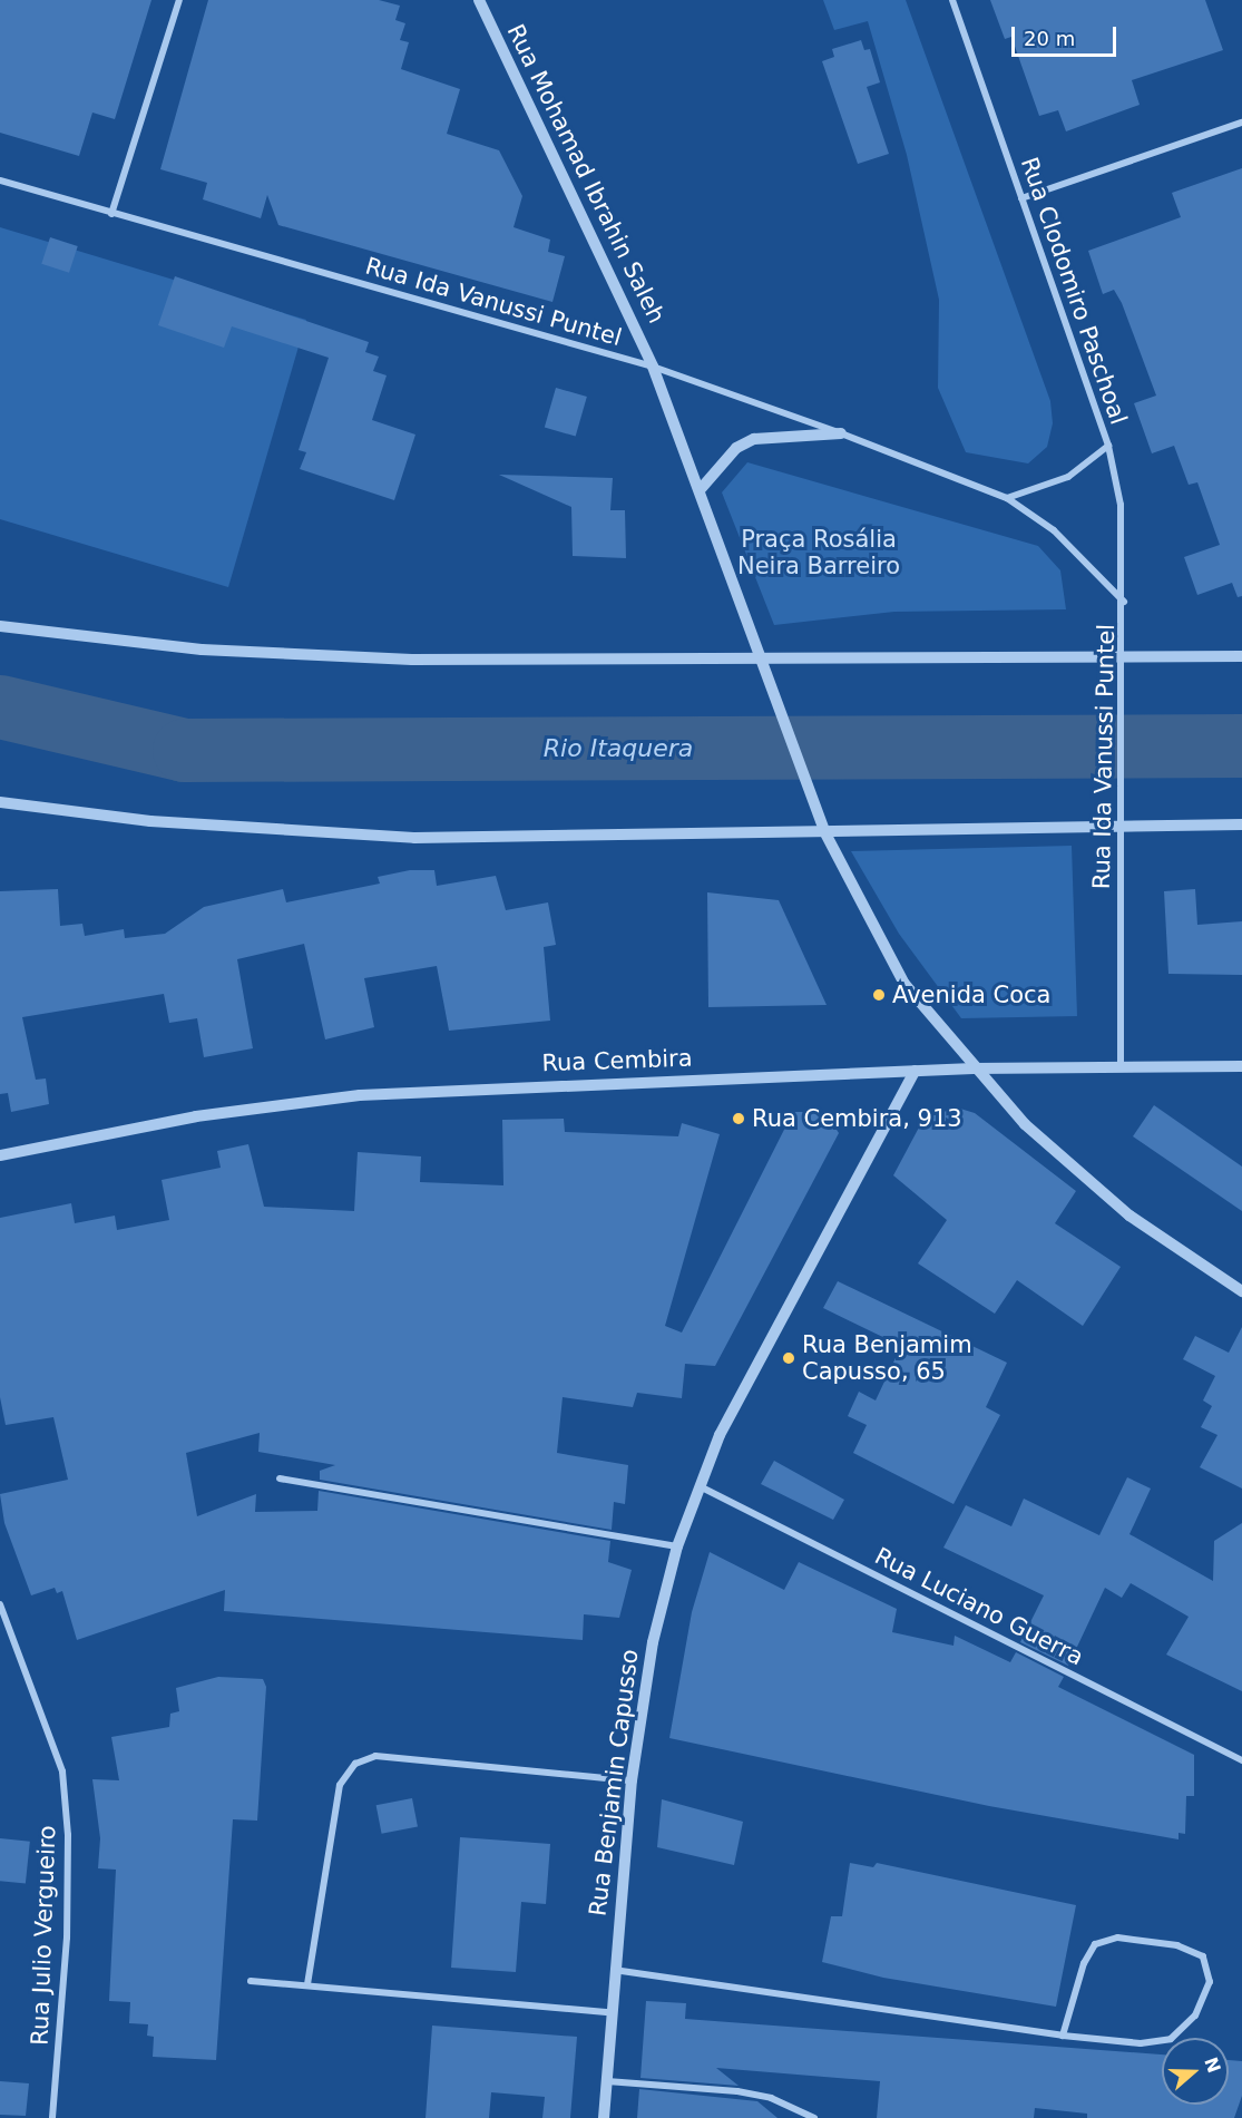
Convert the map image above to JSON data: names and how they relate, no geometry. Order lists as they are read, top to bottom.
{
  "streets": {
    "street": [
      "Rua Mohamad Ibrahin Saleh",
      "Rua Clodomiro Paschoal",
      "Rua Ida Vanussi Puntel",
      "Rua Cembira",
      "Rua Luciano Guerra",
      "Rua Benjamin Capusso",
      "Rua Julio Vergueiro"
    ]
  },
  "crossings": [
    ["Rua Mohamad Ibrahin Saleh", "Rua Ida Vanussi Puntel"],
    ["Rua Clodomiro Paschoal", "Rua Ida Vanussi Puntel"],
    ["Rua Ida Vanussi Puntel", "Rua Cembira"],
    ["Rua Cembira", "Rua Benjamin Capusso"],
    ["Rua Luciano Guerra", "Rua Benjamin Capusso"]
  ],
  "water": ["Rio Itaquera"],
  "parks": ["Praça Rosália Neira Barreiro"],
  "places": ["Avenida Coca", "Rua Cembira, 913", "Rua Benjamim Capusso, 65"],
  "scale_bar": "20 m",
  "north": "right"
}
